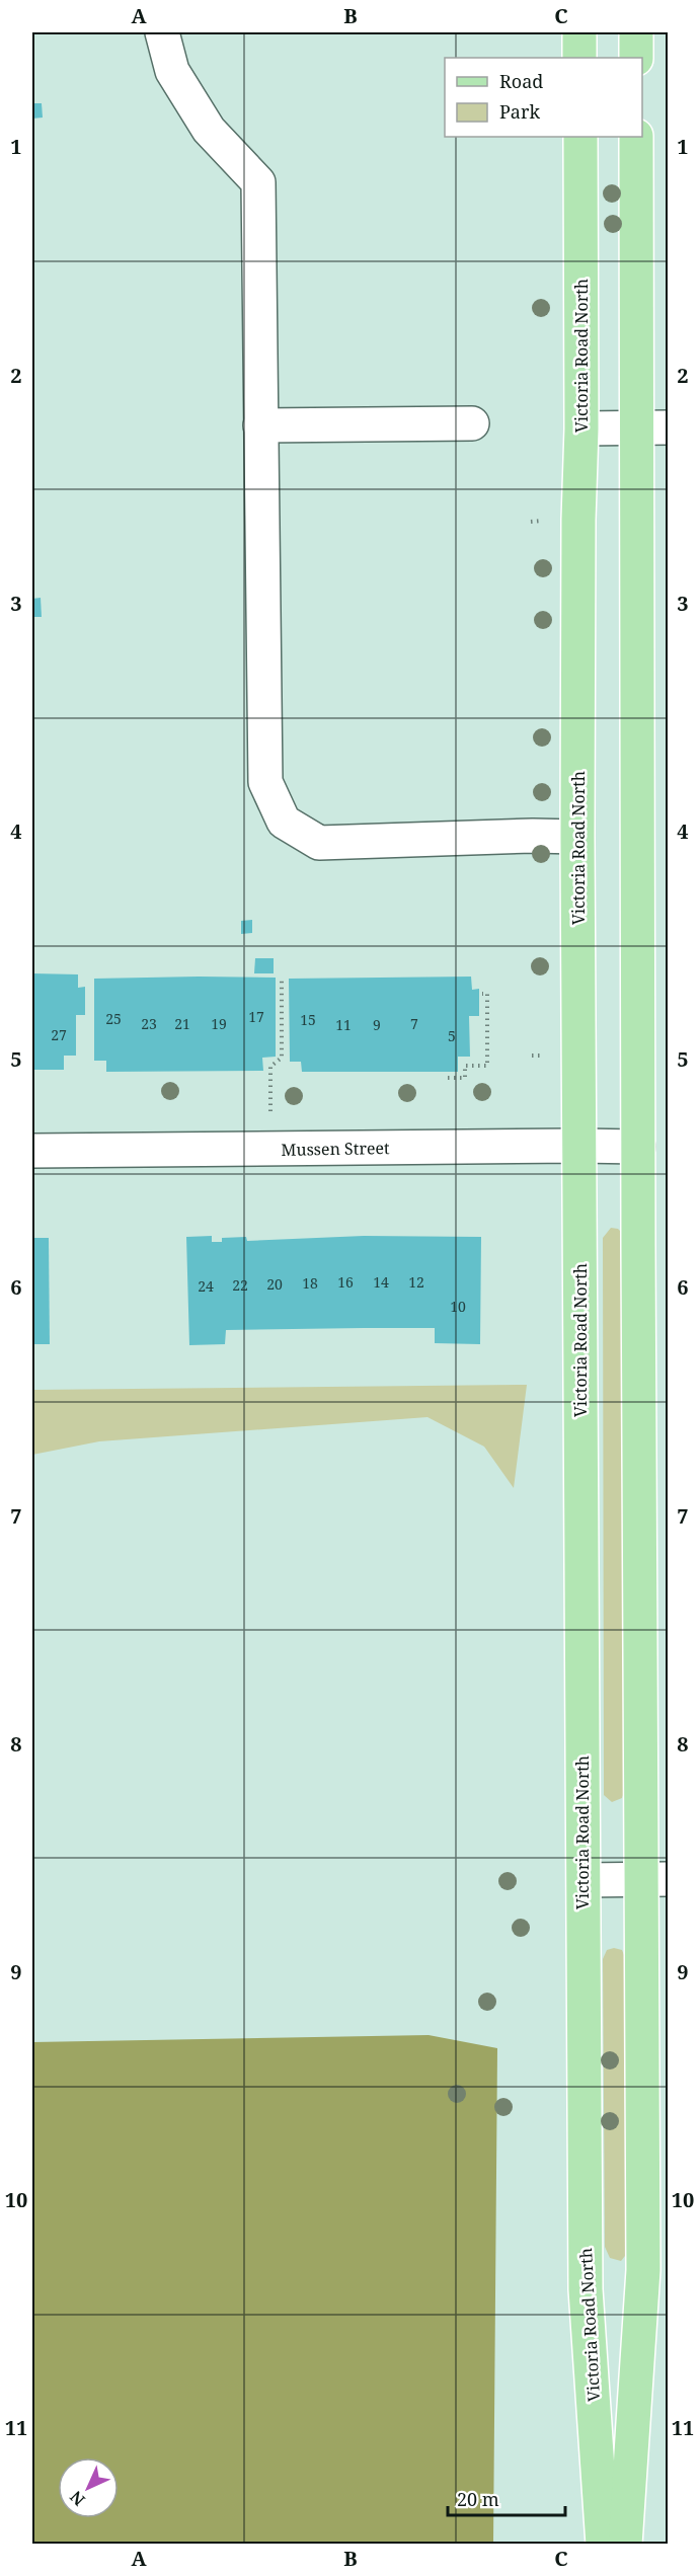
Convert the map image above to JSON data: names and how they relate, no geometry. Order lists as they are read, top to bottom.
{
  "streets": {
    "main road": ["Victoria Road North"],
    "street": ["Mussen Street"]
  },
  "crossings": [
    ["Victoria Road North", "Mussen Street"]
  ],
  "house_numbers": [
    "17",
    "25",
    "15",
    "23",
    "21",
    "19",
    "7",
    "11",
    "9",
    "27",
    "5",
    "16",
    "14",
    "12",
    "18",
    "20",
    "22",
    "24",
    "10"
  ],
  "legend": ["Road", "Park"],
  "scale_bar": "20 m",
  "north": "bottom left",
  "grid": {
    "columns": ["A", "B", "C"],
    "rows": [
      "1",
      "2",
      "3",
      "4",
      "5",
      "6",
      "7",
      "8",
      "9",
      "10",
      "11"
    ]
  }
}
